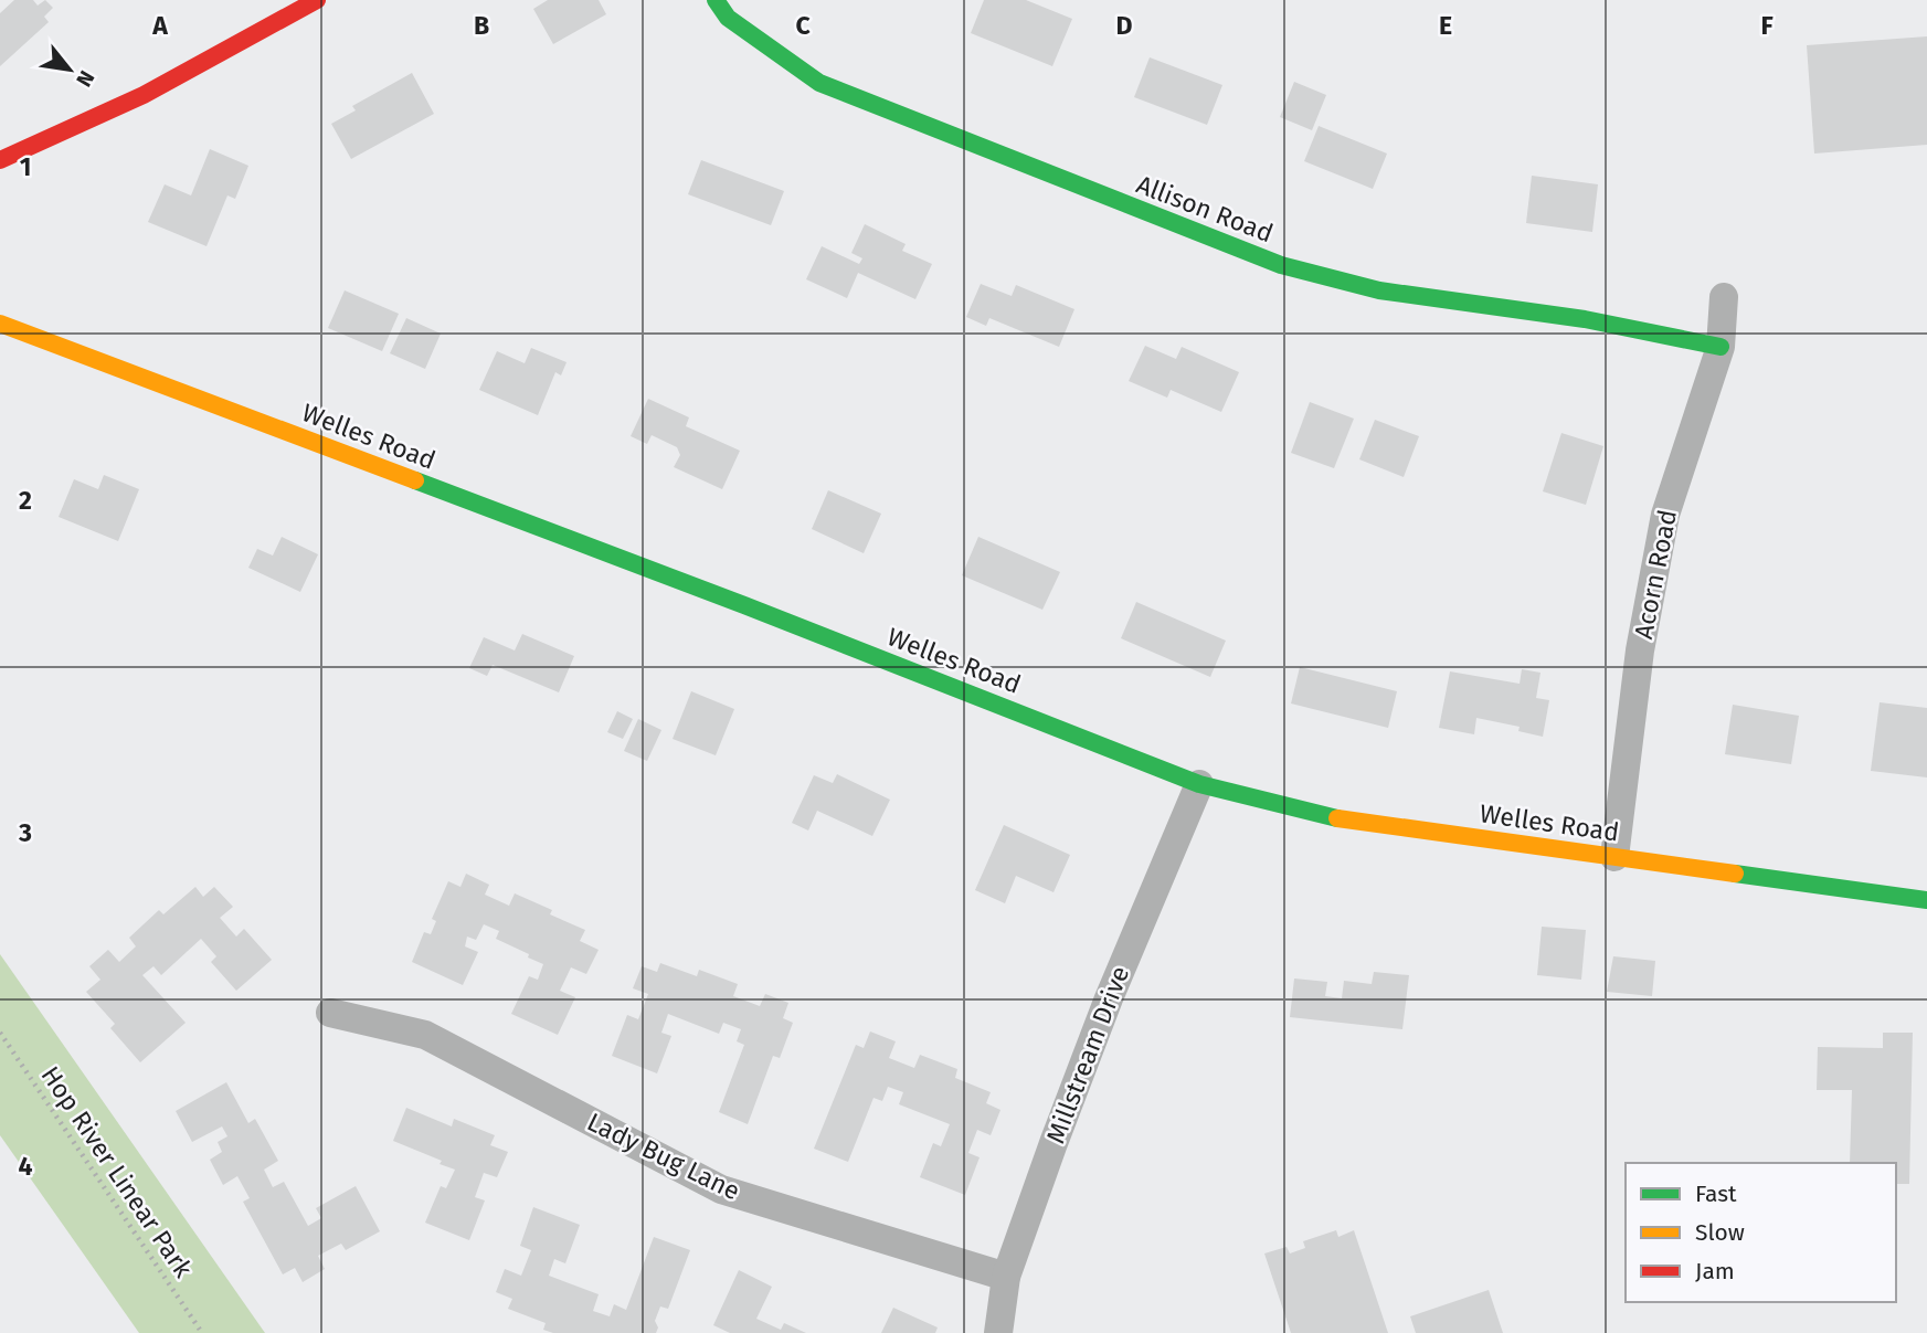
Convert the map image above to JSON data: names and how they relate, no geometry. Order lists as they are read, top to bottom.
{
  "streets": {
    "street": [
      "Allison Road",
      "Welles Road",
      "Acorn Road",
      "Millstream Drive",
      "Lady Bug Lane"
    ],
    "path": ["Hop River Linear Park"]
  },
  "crossings": [
    ["Allison Road", "Acorn Road"],
    ["Welles Road", "Acorn Road"],
    ["Welles Road", "Millstream Drive"],
    ["Millstream Drive", "Lady Bug Lane"]
  ],
  "legend": ["Fast", "Slow", "Jam"],
  "north": "bottom right",
  "grid": {
    "columns": [
      "A",
      "B",
      "C",
      "D",
      "E",
      "F"
    ],
    "rows": [
      "1",
      "2",
      "3",
      "4"
    ]
  }
}
